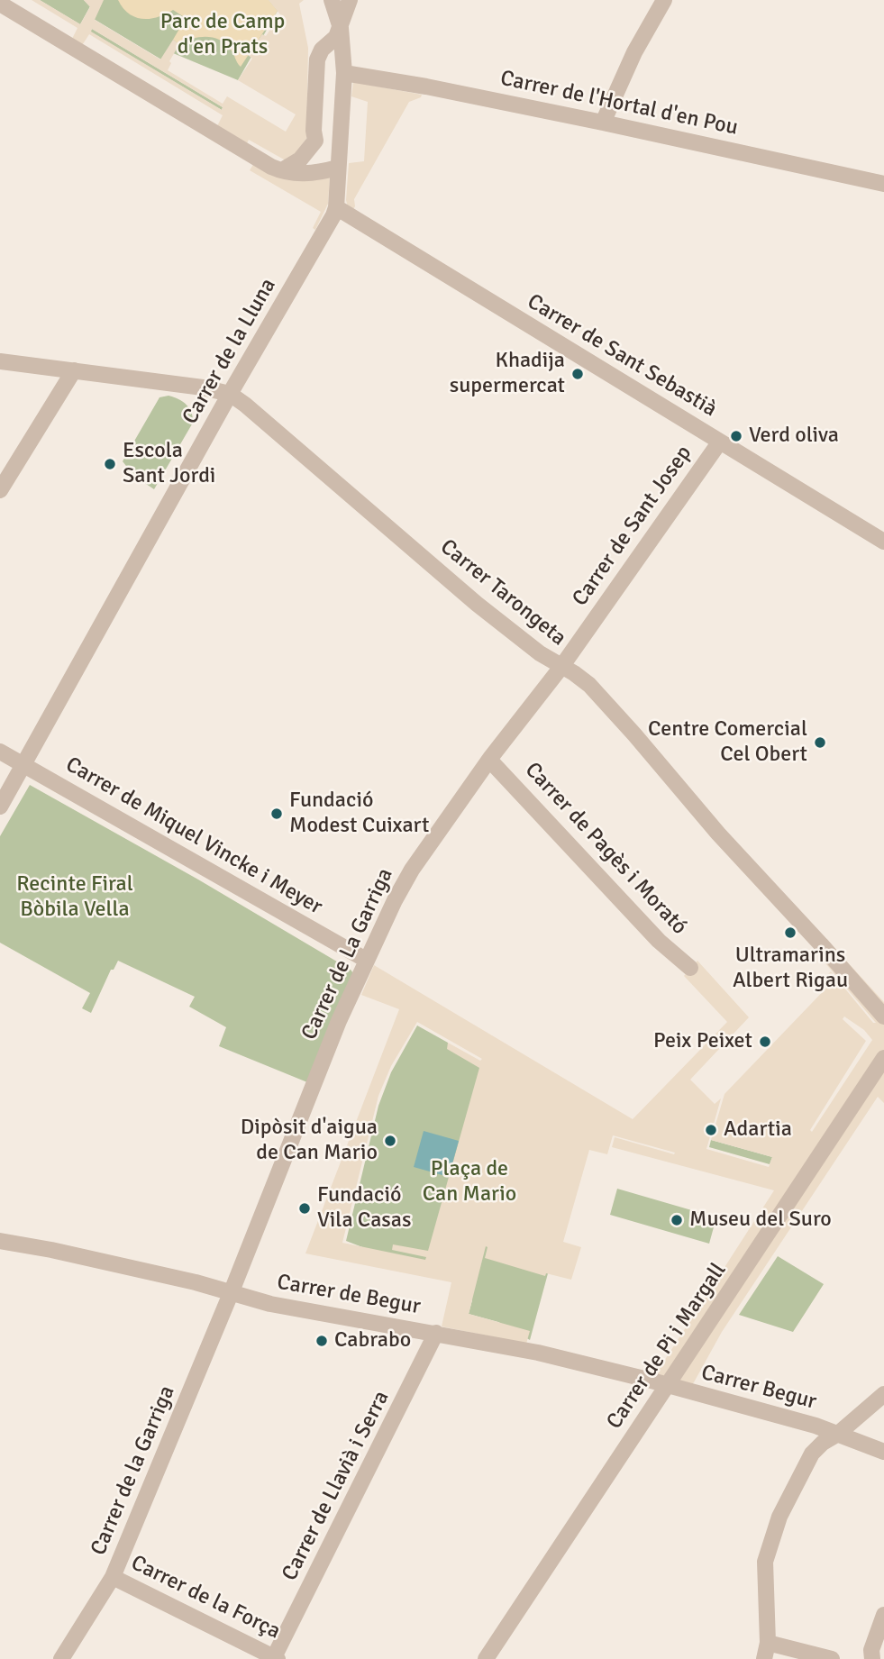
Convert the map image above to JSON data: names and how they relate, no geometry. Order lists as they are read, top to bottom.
{
  "streets": {
    "street": [
      "Carrer de l'Hortal d'en Pou",
      "Carrer de la Lluna",
      "Carrer de Sant Sebastià",
      "Carrer de Sant Josep",
      "Carrer Tarongeta",
      "Carrer de Miquel Vincke i Meyer",
      "Carrer de Pagès i Morató",
      "Carrer de La Garriga",
      "Carrer de Begur",
      "Carrer de Pi i Margall",
      "Carrer Begur",
      "Carrer de la Garriga",
      "Carrer de Llavià i Serra",
      "Carrer de la Força"
    ]
  },
  "crossings": [
    ["Carrer de l'Hortal d'en Pou", "Carrer de la Lluna"],
    ["Carrer de la Lluna", "Carrer de Sant Sebastià"],
    ["Carrer de la Lluna", "Carrer Tarongeta"],
    ["Carrer de la Lluna", "Carrer de Miquel Vincke i Meyer"],
    ["Carrer de Sant Sebastià", "Carrer de Sant Josep"],
    ["Carrer de Sant Josep", "Carrer Tarongeta"],
    ["Carrer de Sant Josep", "Carrer de La Garriga"],
    ["Carrer Tarongeta", "Carrer de La Garriga"],
    ["Carrer de Miquel Vincke i Meyer", "Carrer de La Garriga"],
    ["Carrer de Pagès i Morató", "Carrer de La Garriga"],
    ["Carrer de La Garriga", "Carrer de Begur"],
    ["Carrer de La Garriga", "Carrer de la Garriga"],
    ["Carrer de Begur", "Carrer de Pi i Margall"],
    ["Carrer de Begur", "Carrer Begur"],
    ["Carrer de Begur", "Carrer de la Garriga"],
    ["Carrer de Begur", "Carrer de Llavià i Serra"],
    ["Carrer de Pi i Margall", "Carrer Begur"],
    ["Carrer de la Garriga", "Carrer de la Força"],
    ["Carrer de Llavià i Serra", "Carrer de la Força"]
  ],
  "parks": ["Parc de Camp d'en Prats", "Recinte Firal Bòbila Vella", "Plaça de Can Mario"],
  "places": [
    "Khadija supermercat",
    "Verd oliva",
    "Escola Sant Jordi",
    "Centre Comercial Cel Obert",
    "Fundació Modest Cuixart",
    "Ultramarins Albert Rigau",
    "Peix Peixet",
    "Adartia",
    "Dipòsit d'aigua de Can Mario",
    "Fundació Vila Casas",
    "Museu del Suro",
    "Cabrabo"
  ]
}
